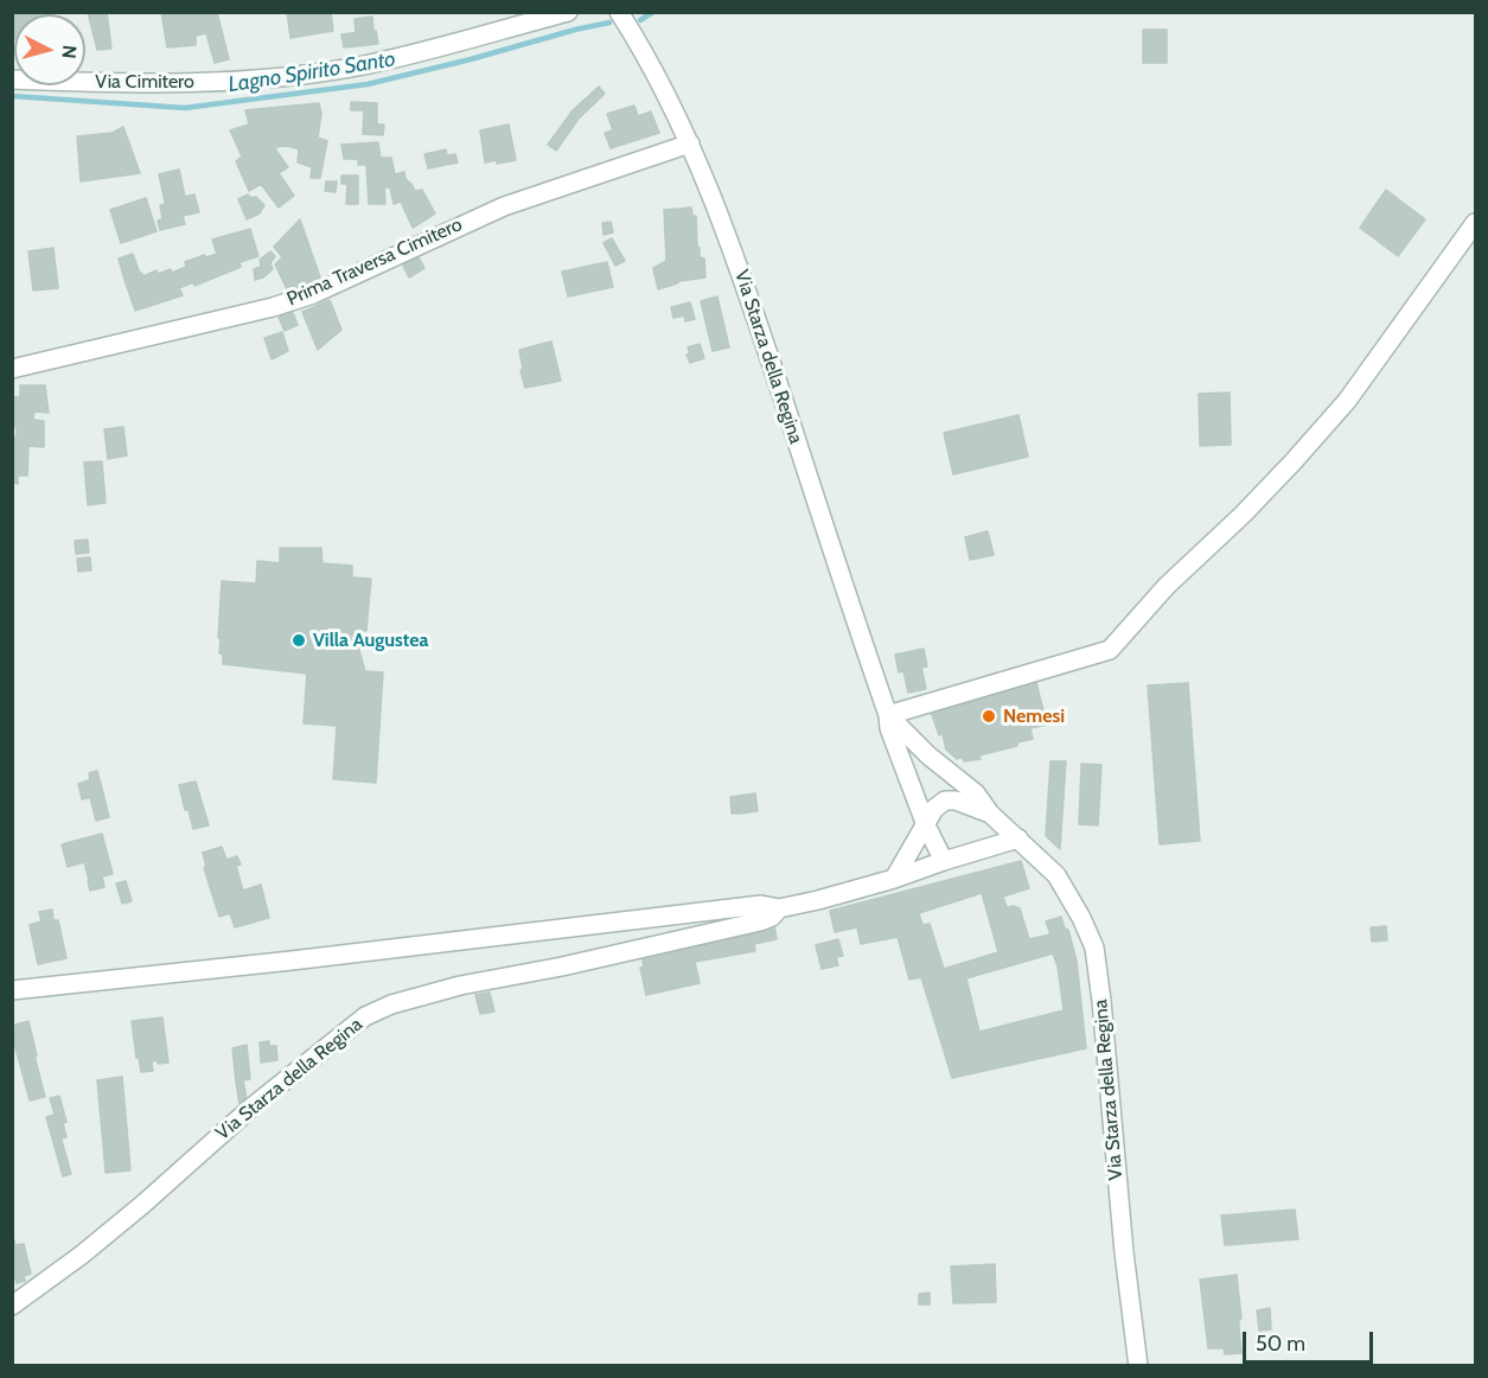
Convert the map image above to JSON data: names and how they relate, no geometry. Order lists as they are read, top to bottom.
{
  "streets": {
    "street": ["Via Cimitero", "Prima Traversa Cimitero", "Via Starza della Regina"]
  },
  "crossings": [
    ["Prima Traversa Cimitero", "Via Starza della Regina"]
  ],
  "water": ["Lagno Spirito Santo"],
  "places": ["Villa Augustea", "Nemesi"],
  "scale_bar": "50 m",
  "north": "right"
}
